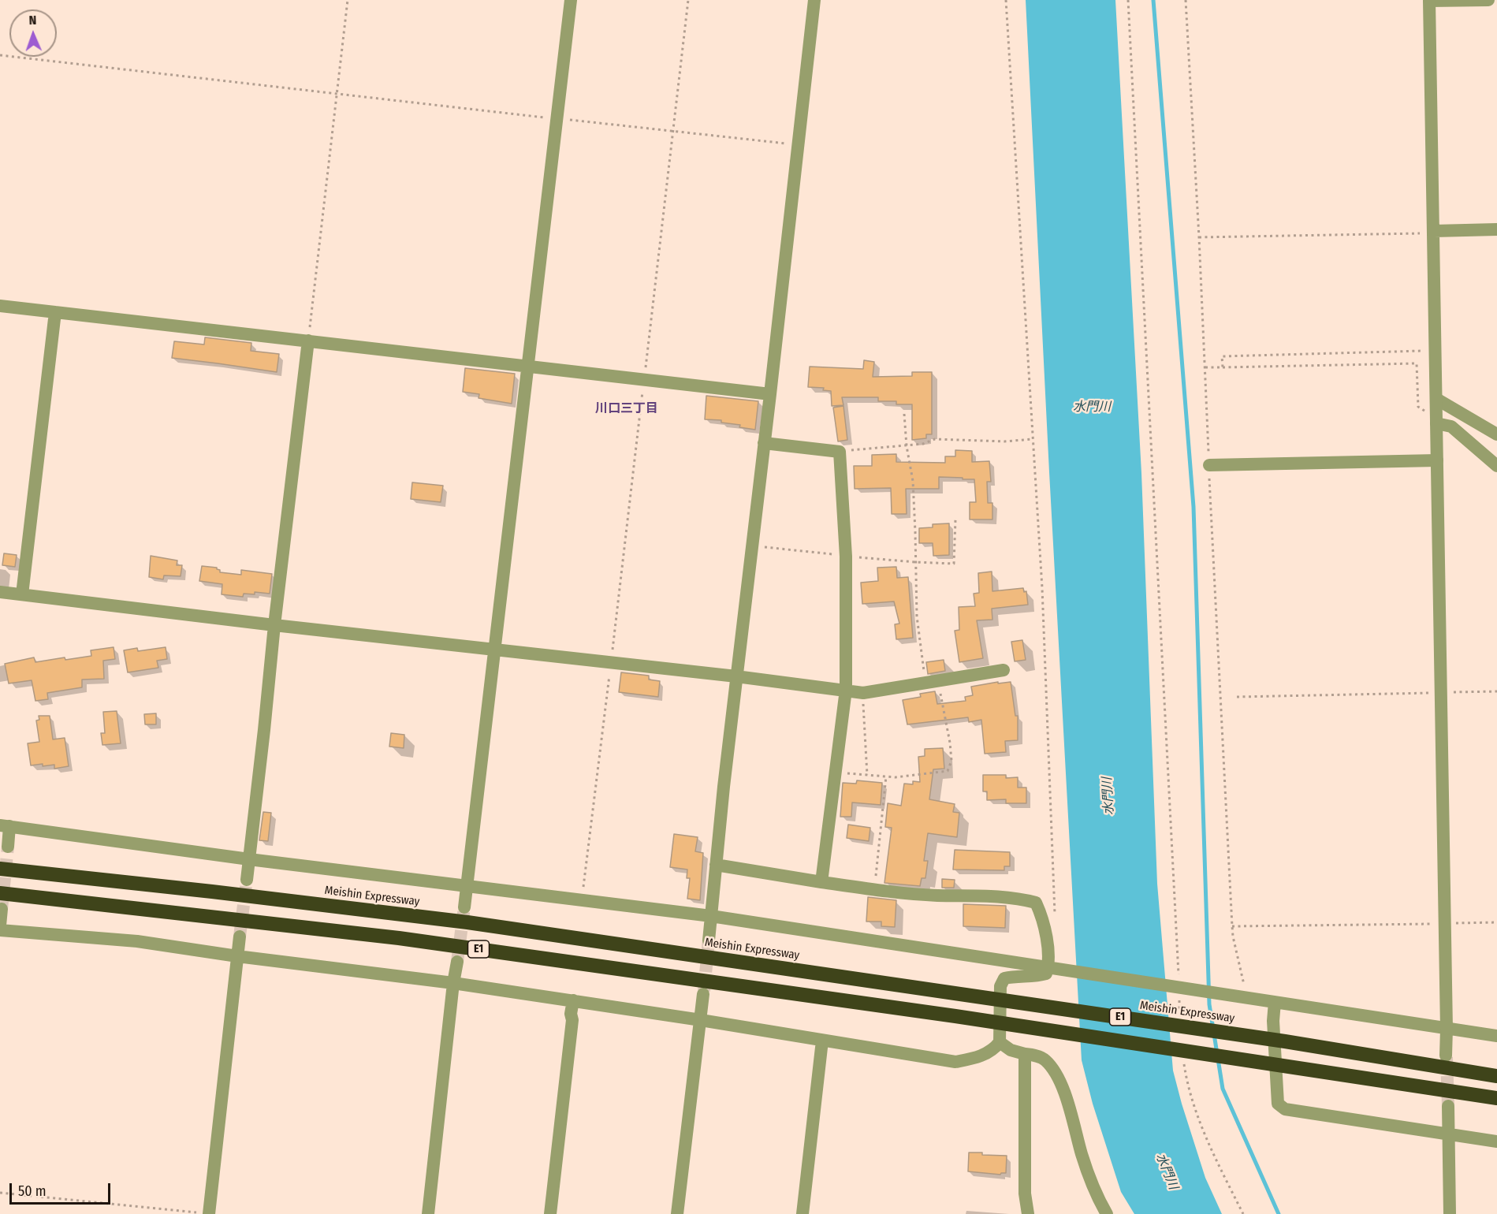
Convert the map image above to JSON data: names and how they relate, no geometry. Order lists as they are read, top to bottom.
{
  "streets": {
    "highway": ["Meishin Expressway", "E1"]
  },
  "districts": ["川口三丁目"],
  "water": ["水門川"],
  "scale_bar": "50 m",
  "north": "top"
}
